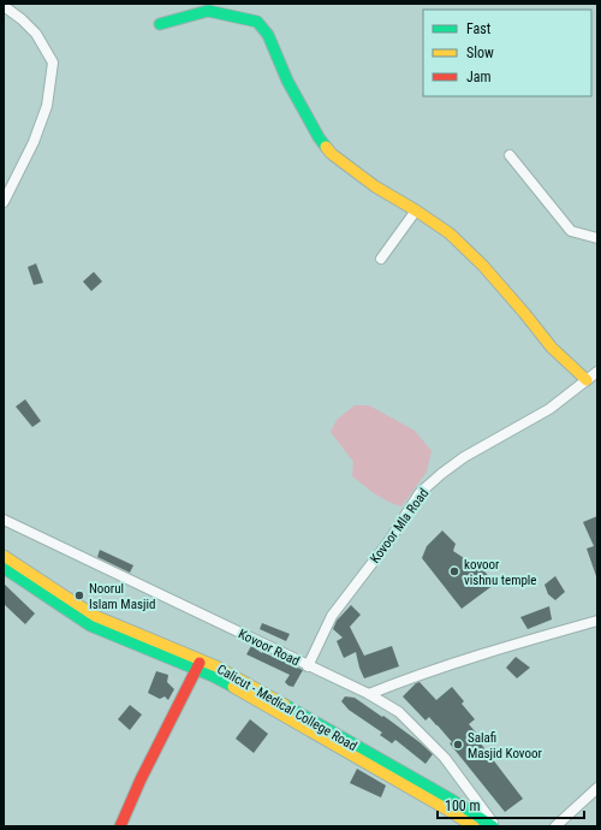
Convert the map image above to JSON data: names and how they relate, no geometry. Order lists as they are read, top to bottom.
{
  "streets": {
    "main road": ["Calicut - Medical College Road"],
    "street": ["Kovoor Mla Road", "Kovoor Road"]
  },
  "crossings": [
    ["Kovoor Mla Road", "Kovoor Road"],
    ["Kovoor Road", "Calicut - Medical College Road"]
  ],
  "places": ["kovoor vishnu temple", "Noorul Islam Masjid", "Salafi Masjid Kovoor"],
  "legend": ["Fast", "Slow", "Jam"],
  "scale_bar": "100 m"
}
